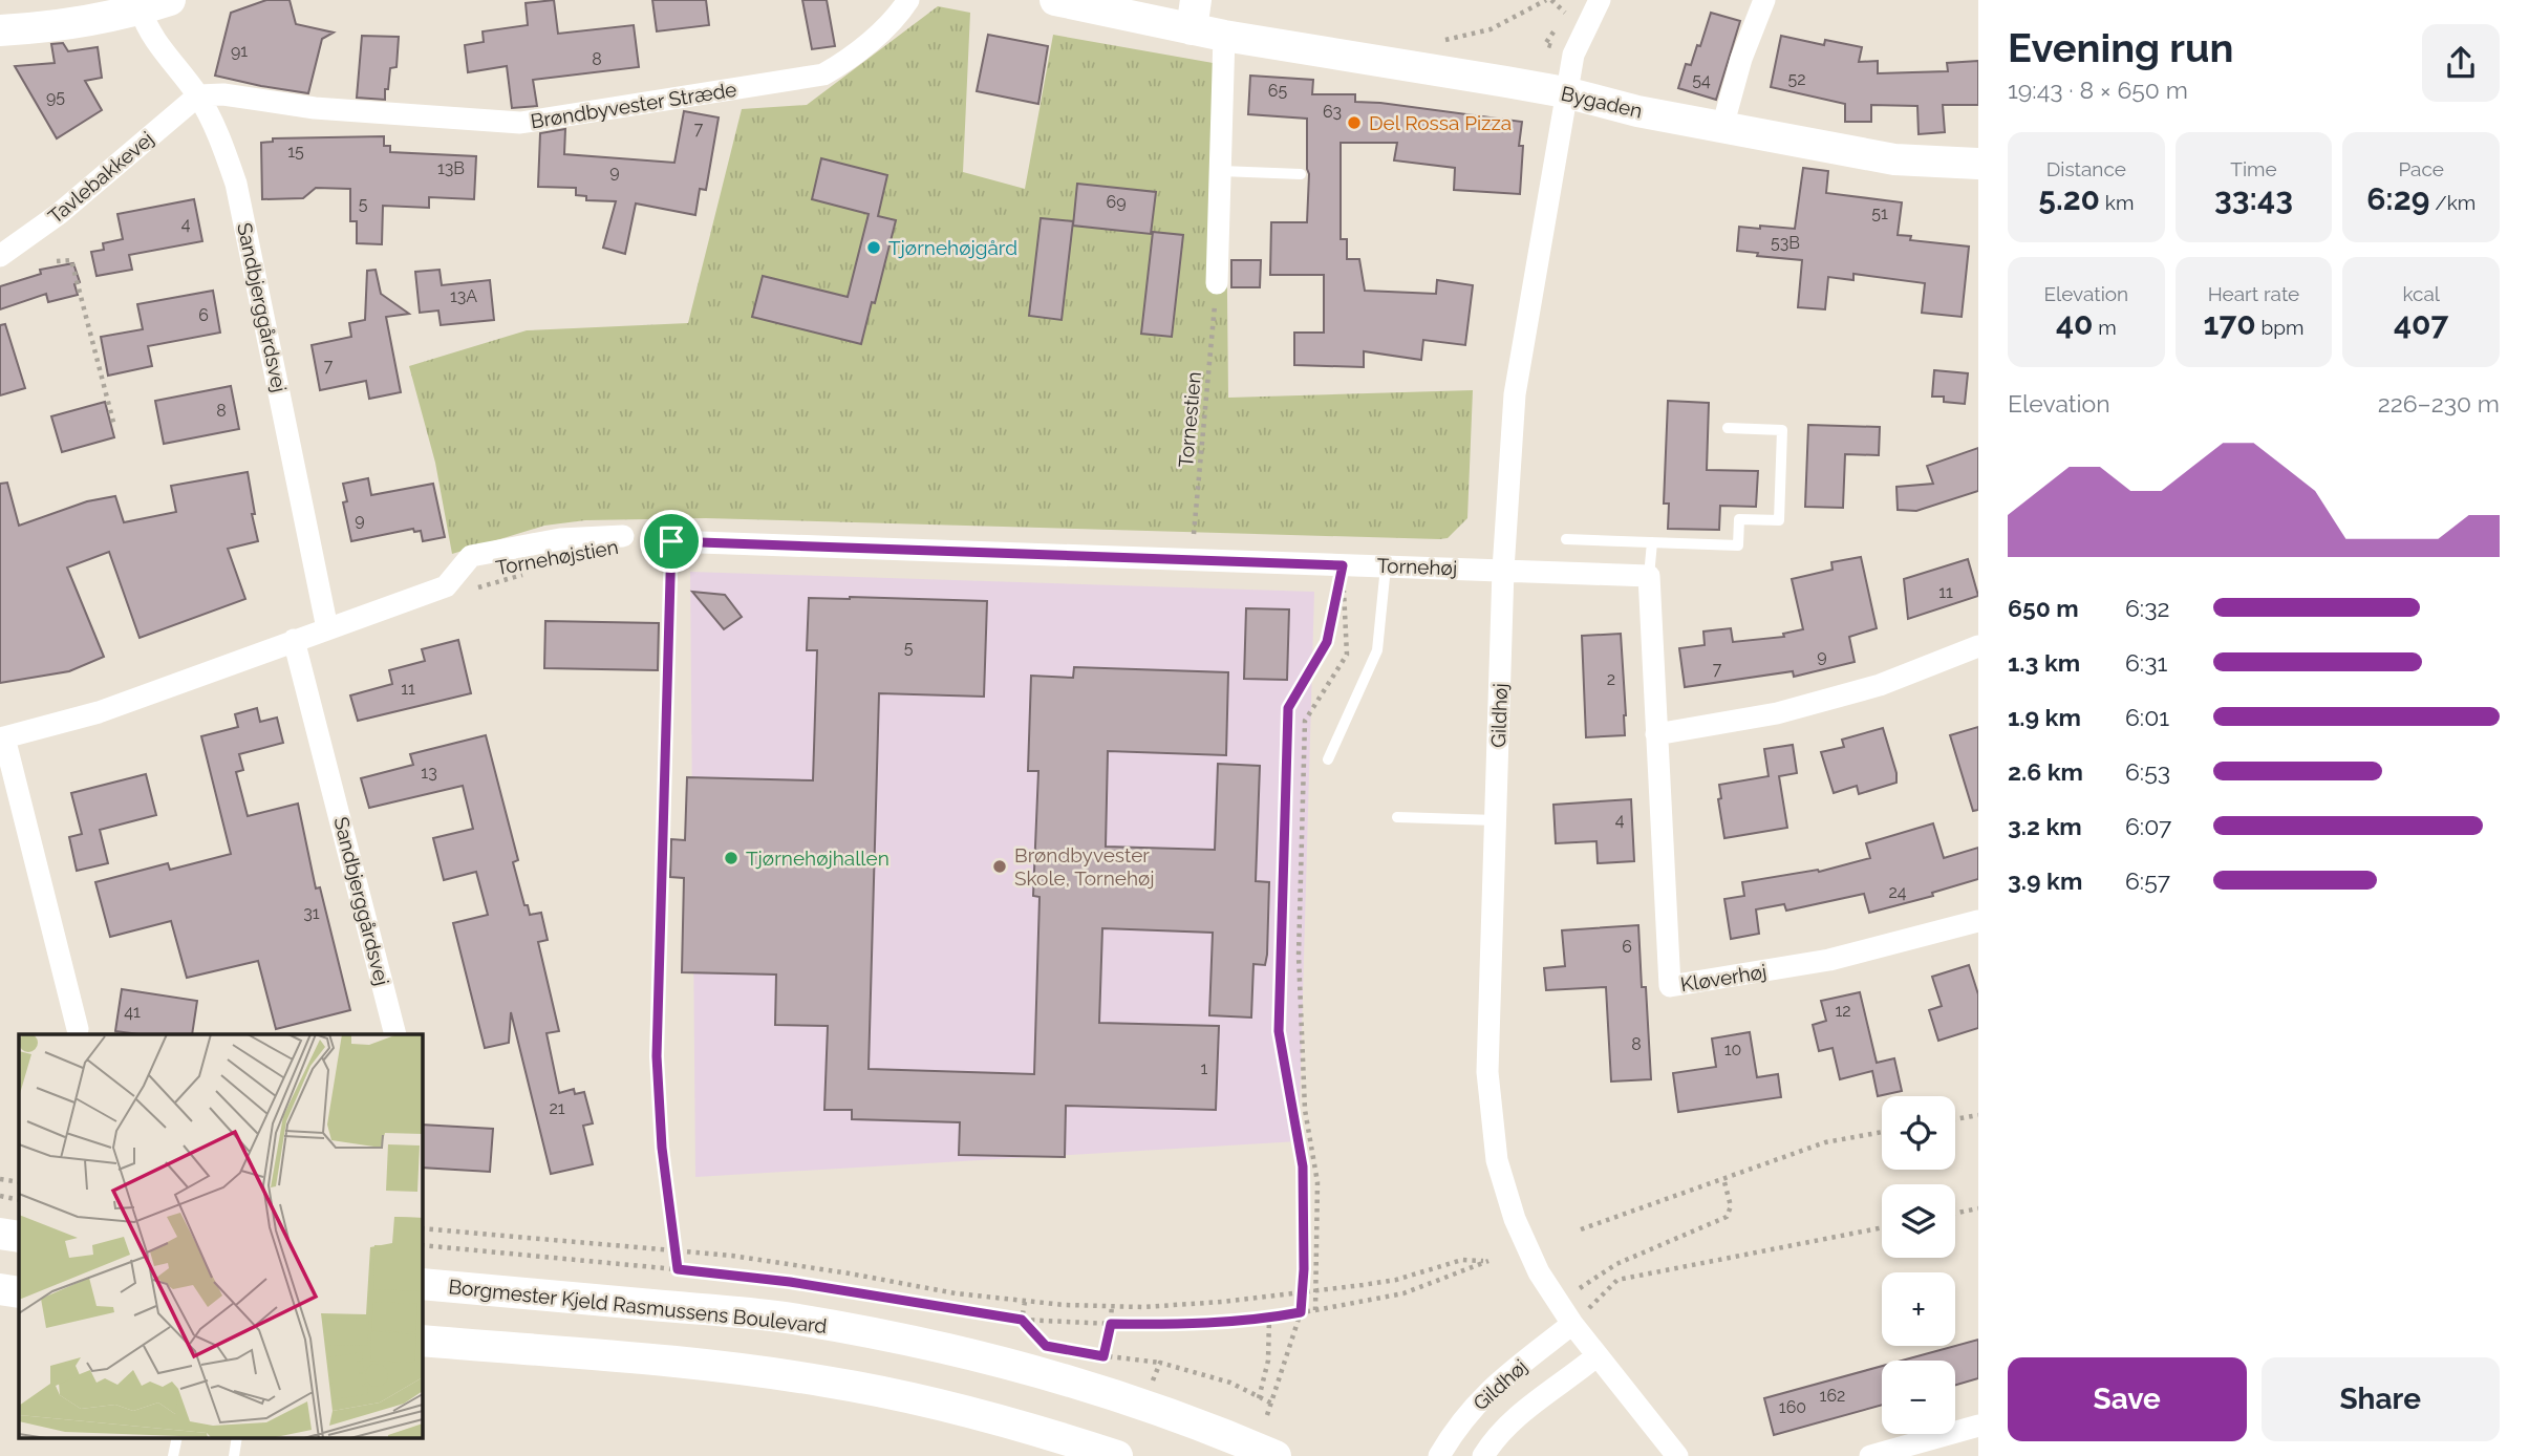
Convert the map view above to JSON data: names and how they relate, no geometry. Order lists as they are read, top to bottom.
{
  "streets": {
    "street": [
      "Bygaden",
      "Brøndbyvester Stræde",
      "Tavlebakkevej",
      "Sandbjerggårdsvej",
      "Tornehøj",
      "Gildhøj",
      "Kløverhøj",
      "Borgmester Kjeld Rasmussens Boulevard"
    ],
    "path": ["Tornestien", "Tornehøjstien"]
  },
  "crossings": [
    ["Bygaden", "Gildhøj"],
    ["Brøndbyvester Stræde", "Tavlebakkevej"],
    ["Brøndbyvester Stræde", "Sandbjerggårdsvej"],
    ["Tavlebakkevej", "Sandbjerggårdsvej"],
    ["Tornestien", "Tornehøj"],
    ["Tornehøj", "Gildhøj"]
  ],
  "places": [
    "Del Rossa Pizza",
    "Tjørnehøjgård",
    "Tjørnehøjhallen",
    "Brøndbyvester Skole, Tornehøj"
  ],
  "house_numbers": [
    "91",
    "8",
    "52",
    "54",
    "65",
    "95",
    "63",
    "7",
    "15",
    "13B",
    "9",
    "69",
    "5",
    "51",
    "4",
    "53B",
    "13A",
    "6",
    "7",
    "8",
    "9",
    "11",
    "5",
    "9",
    "7",
    "2",
    "11",
    "13",
    "4",
    "24",
    "31",
    "6",
    "12",
    "41",
    "8",
    "10",
    "1",
    "21",
    "162",
    "160"
  ],
  "page": {
    "heading": ["Evening run", "19:43 · 8 × 650 m"],
    "stats": [
      ["Distance", "5.20 km"],
      ["Time", "33:43"],
      ["Pace", "6:29 /km"],
      ["Elevation", "40 m"],
      ["Heart rate", "170 bpm"],
      ["kcal", "407"]
    ],
    "chart": ["Elevation", "226–230 m"],
    "list": [
      {
        "name": "650 m",
        "note": "6:32"
      },
      {
        "name": "1.3 km",
        "note": "6:31"
      },
      {
        "name": "1.9 km",
        "note": "6:01"
      },
      {
        "name": "2.6 km",
        "note": "6:53"
      },
      {
        "name": "3.2 km",
        "note": "6:07"
      },
      {
        "name": "3.9 km",
        "note": "6:57"
      }
    ],
    "map_buttons": ["+", "−"],
    "buttons": ["Save", "Share"]
  }
}
